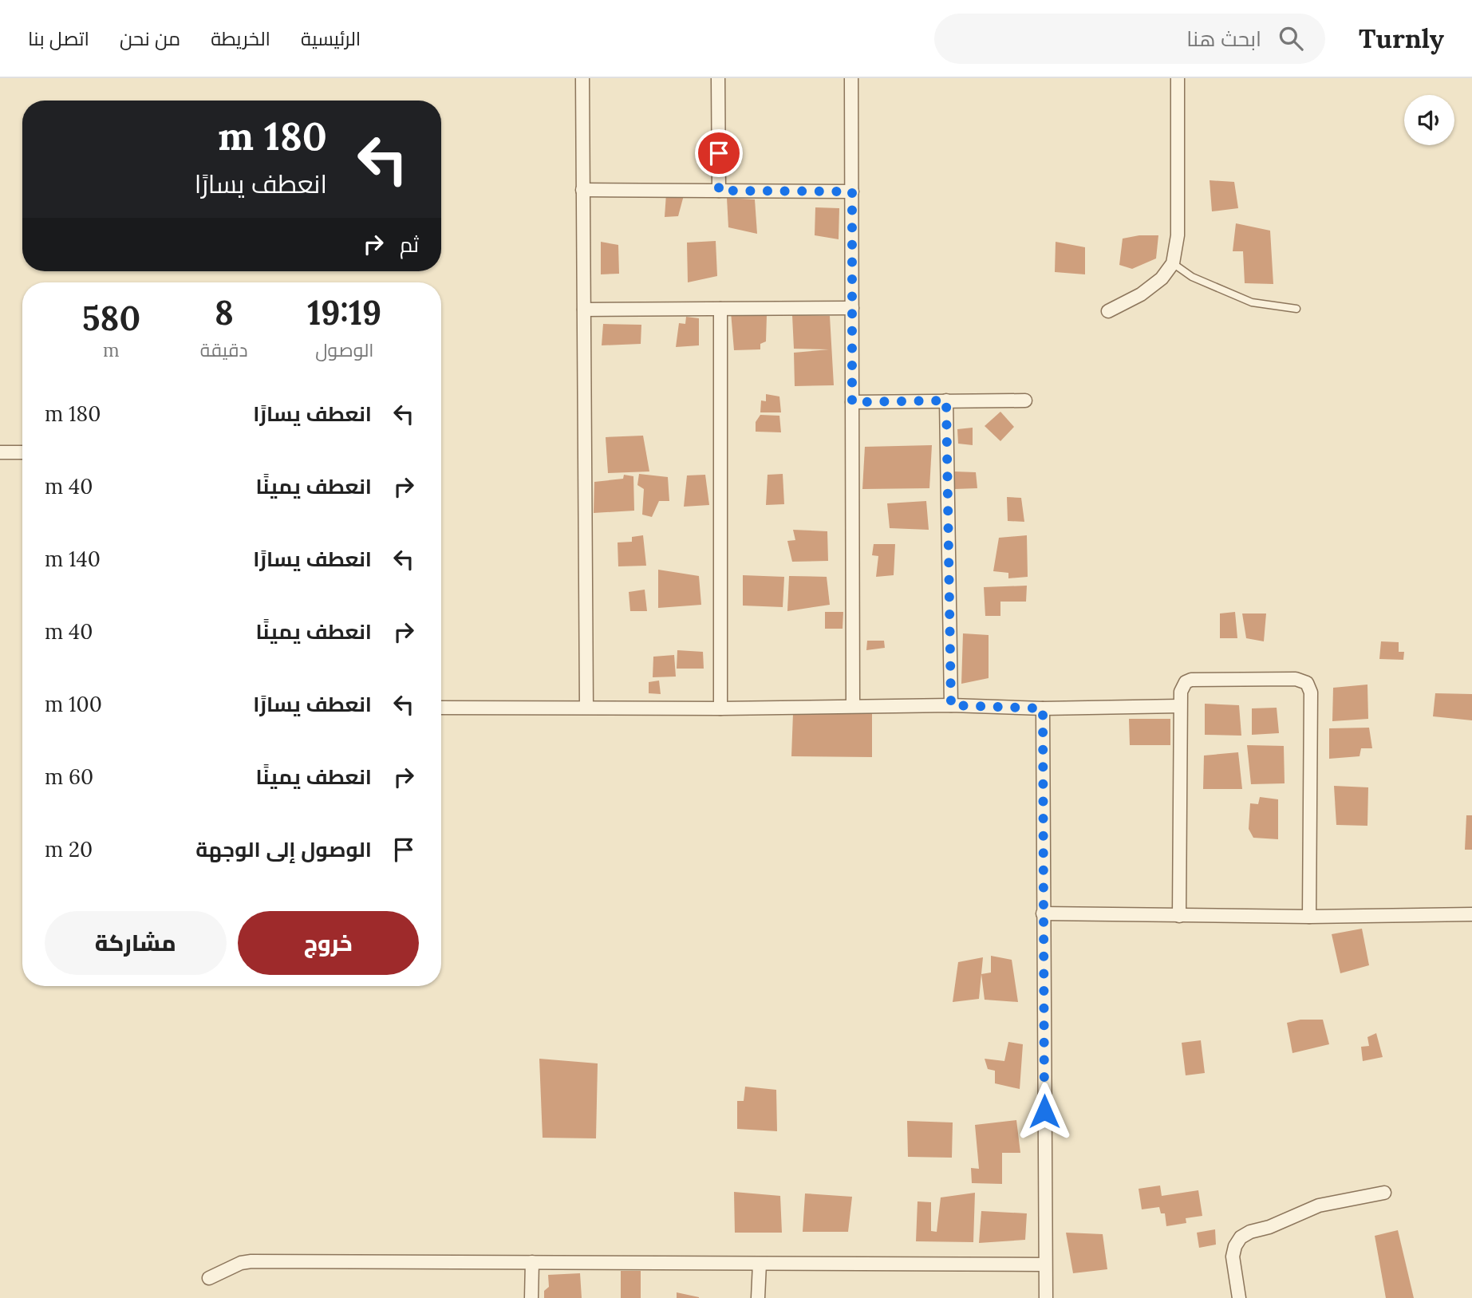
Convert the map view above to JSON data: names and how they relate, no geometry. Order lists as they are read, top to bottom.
{
  "page": {
    "header": "Turnly",
    "search": "ابحث هنا",
    "nav": [
      "الرئيسية",
      "الخريطة",
      "من نحن",
      "اتصل بنا"
    ],
    "turn": ["180 m", "انعطف يسارًا"],
    "then": "ثم",
    "eta": [
      "19:19",
      "الوصول",
      "8",
      "دقيقة",
      "580",
      "m"
    ],
    "list": [
      {
        "name": "انعطف يسارًا",
        "value": "180 m"
      },
      {
        "name": "انعطف يمينًا",
        "value": "40 m"
      },
      {
        "name": "انعطف يسارًا",
        "value": "140 m"
      },
      {
        "name": "انعطف يمينًا",
        "value": "40 m"
      },
      {
        "name": "انعطف يسارًا",
        "value": "100 m"
      },
      {
        "name": "انعطف يمينًا",
        "value": "60 m"
      },
      {
        "name": "الوصول إلى الوجهة",
        "value": "20 m"
      }
    ],
    "buttons": ["خروج", "مشاركة"]
  }
}
